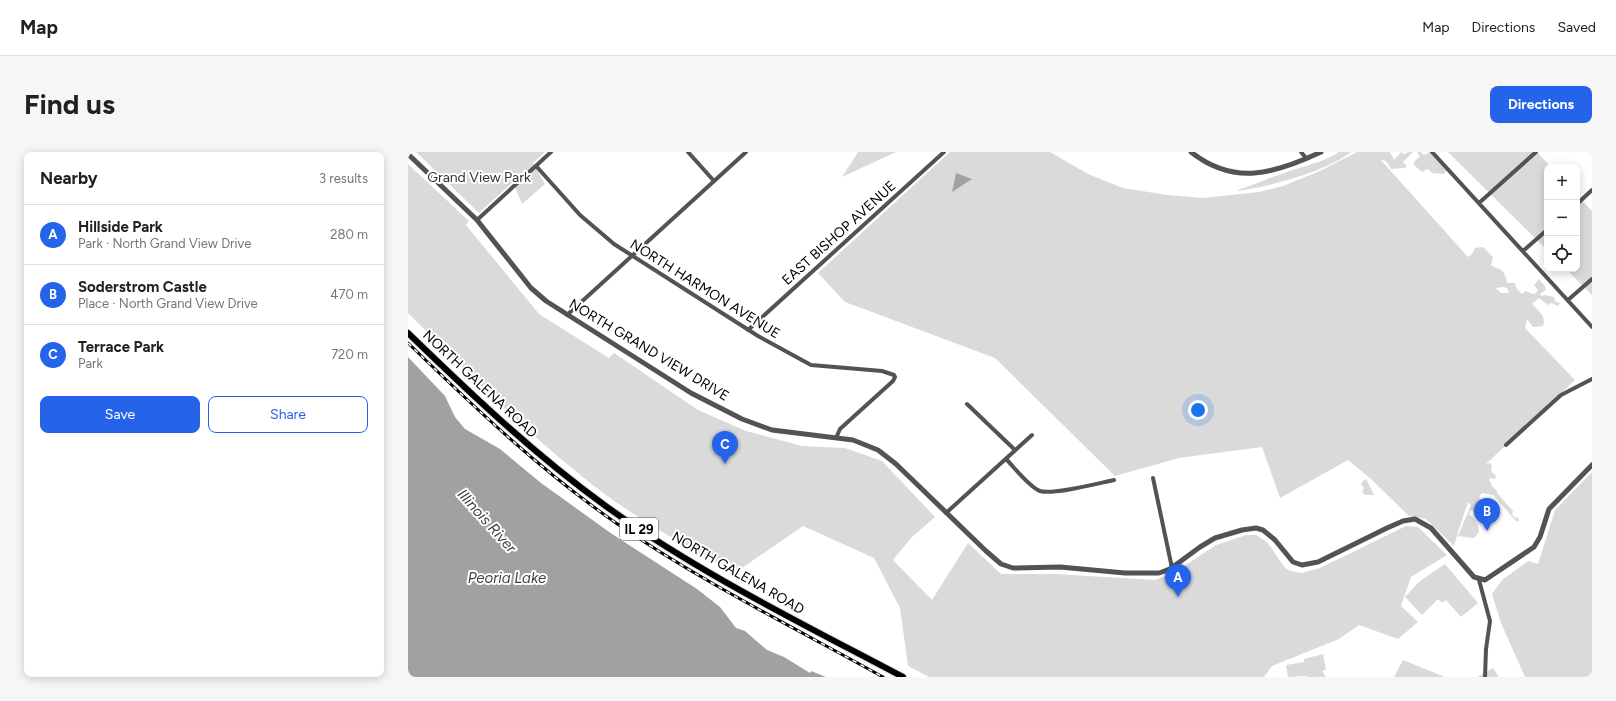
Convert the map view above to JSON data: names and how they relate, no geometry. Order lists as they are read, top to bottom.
{
  "streets": {
    "main road": ["NORTH GALENA ROAD", "IL 29"],
    "street": ["EAST BISHOP AVENUE", "NORTH HARMON AVENUE", "NORTH GRAND VIEW DRIVE"]
  },
  "crossings": [
    ["EAST BISHOP AVENUE", "NORTH HARMON AVENUE"],
    ["NORTH HARMON AVENUE", "NORTH GRAND VIEW DRIVE"]
  ],
  "water": ["Illinois River", "Peoria Lake"],
  "parks": ["Grand View Park"],
  "page": {
    "header": "Map",
    "nav": ["Map", "Directions", "Saved"],
    "buttons": [
      "Directions",
      ["Save", "Share"]
    ],
    "title": "Find us",
    "heading": ["Nearby", "3 results"],
    "map_buttons": ["+", "−"],
    "list": [
      {
        "mark": "A",
        "name": "Hillside Park",
        "note": "Park · North Grand View Drive",
        "value": "280 m"
      },
      {
        "mark": "B",
        "name": "Soderstrom Castle",
        "note": "Place · North Grand View Drive",
        "value": "470 m"
      },
      {
        "mark": "C",
        "name": "Terrace Park",
        "note": "Park",
        "value": "720 m"
      }
    ],
    "pins": ["C", "B", "A"]
  }
}
